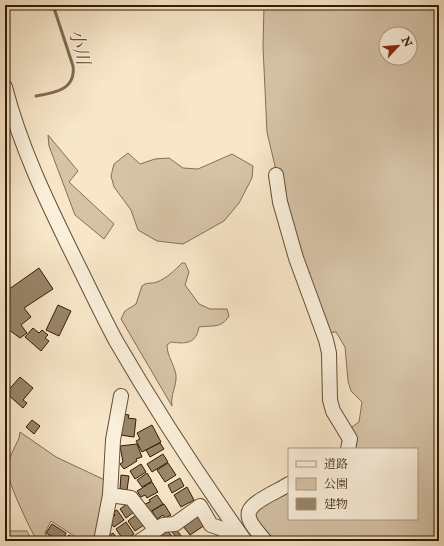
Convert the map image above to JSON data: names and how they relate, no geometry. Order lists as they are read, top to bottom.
{
  "water": ["小川"],
  "legend": ["道路", "公園", "建物"],
  "north": "top right"
}
